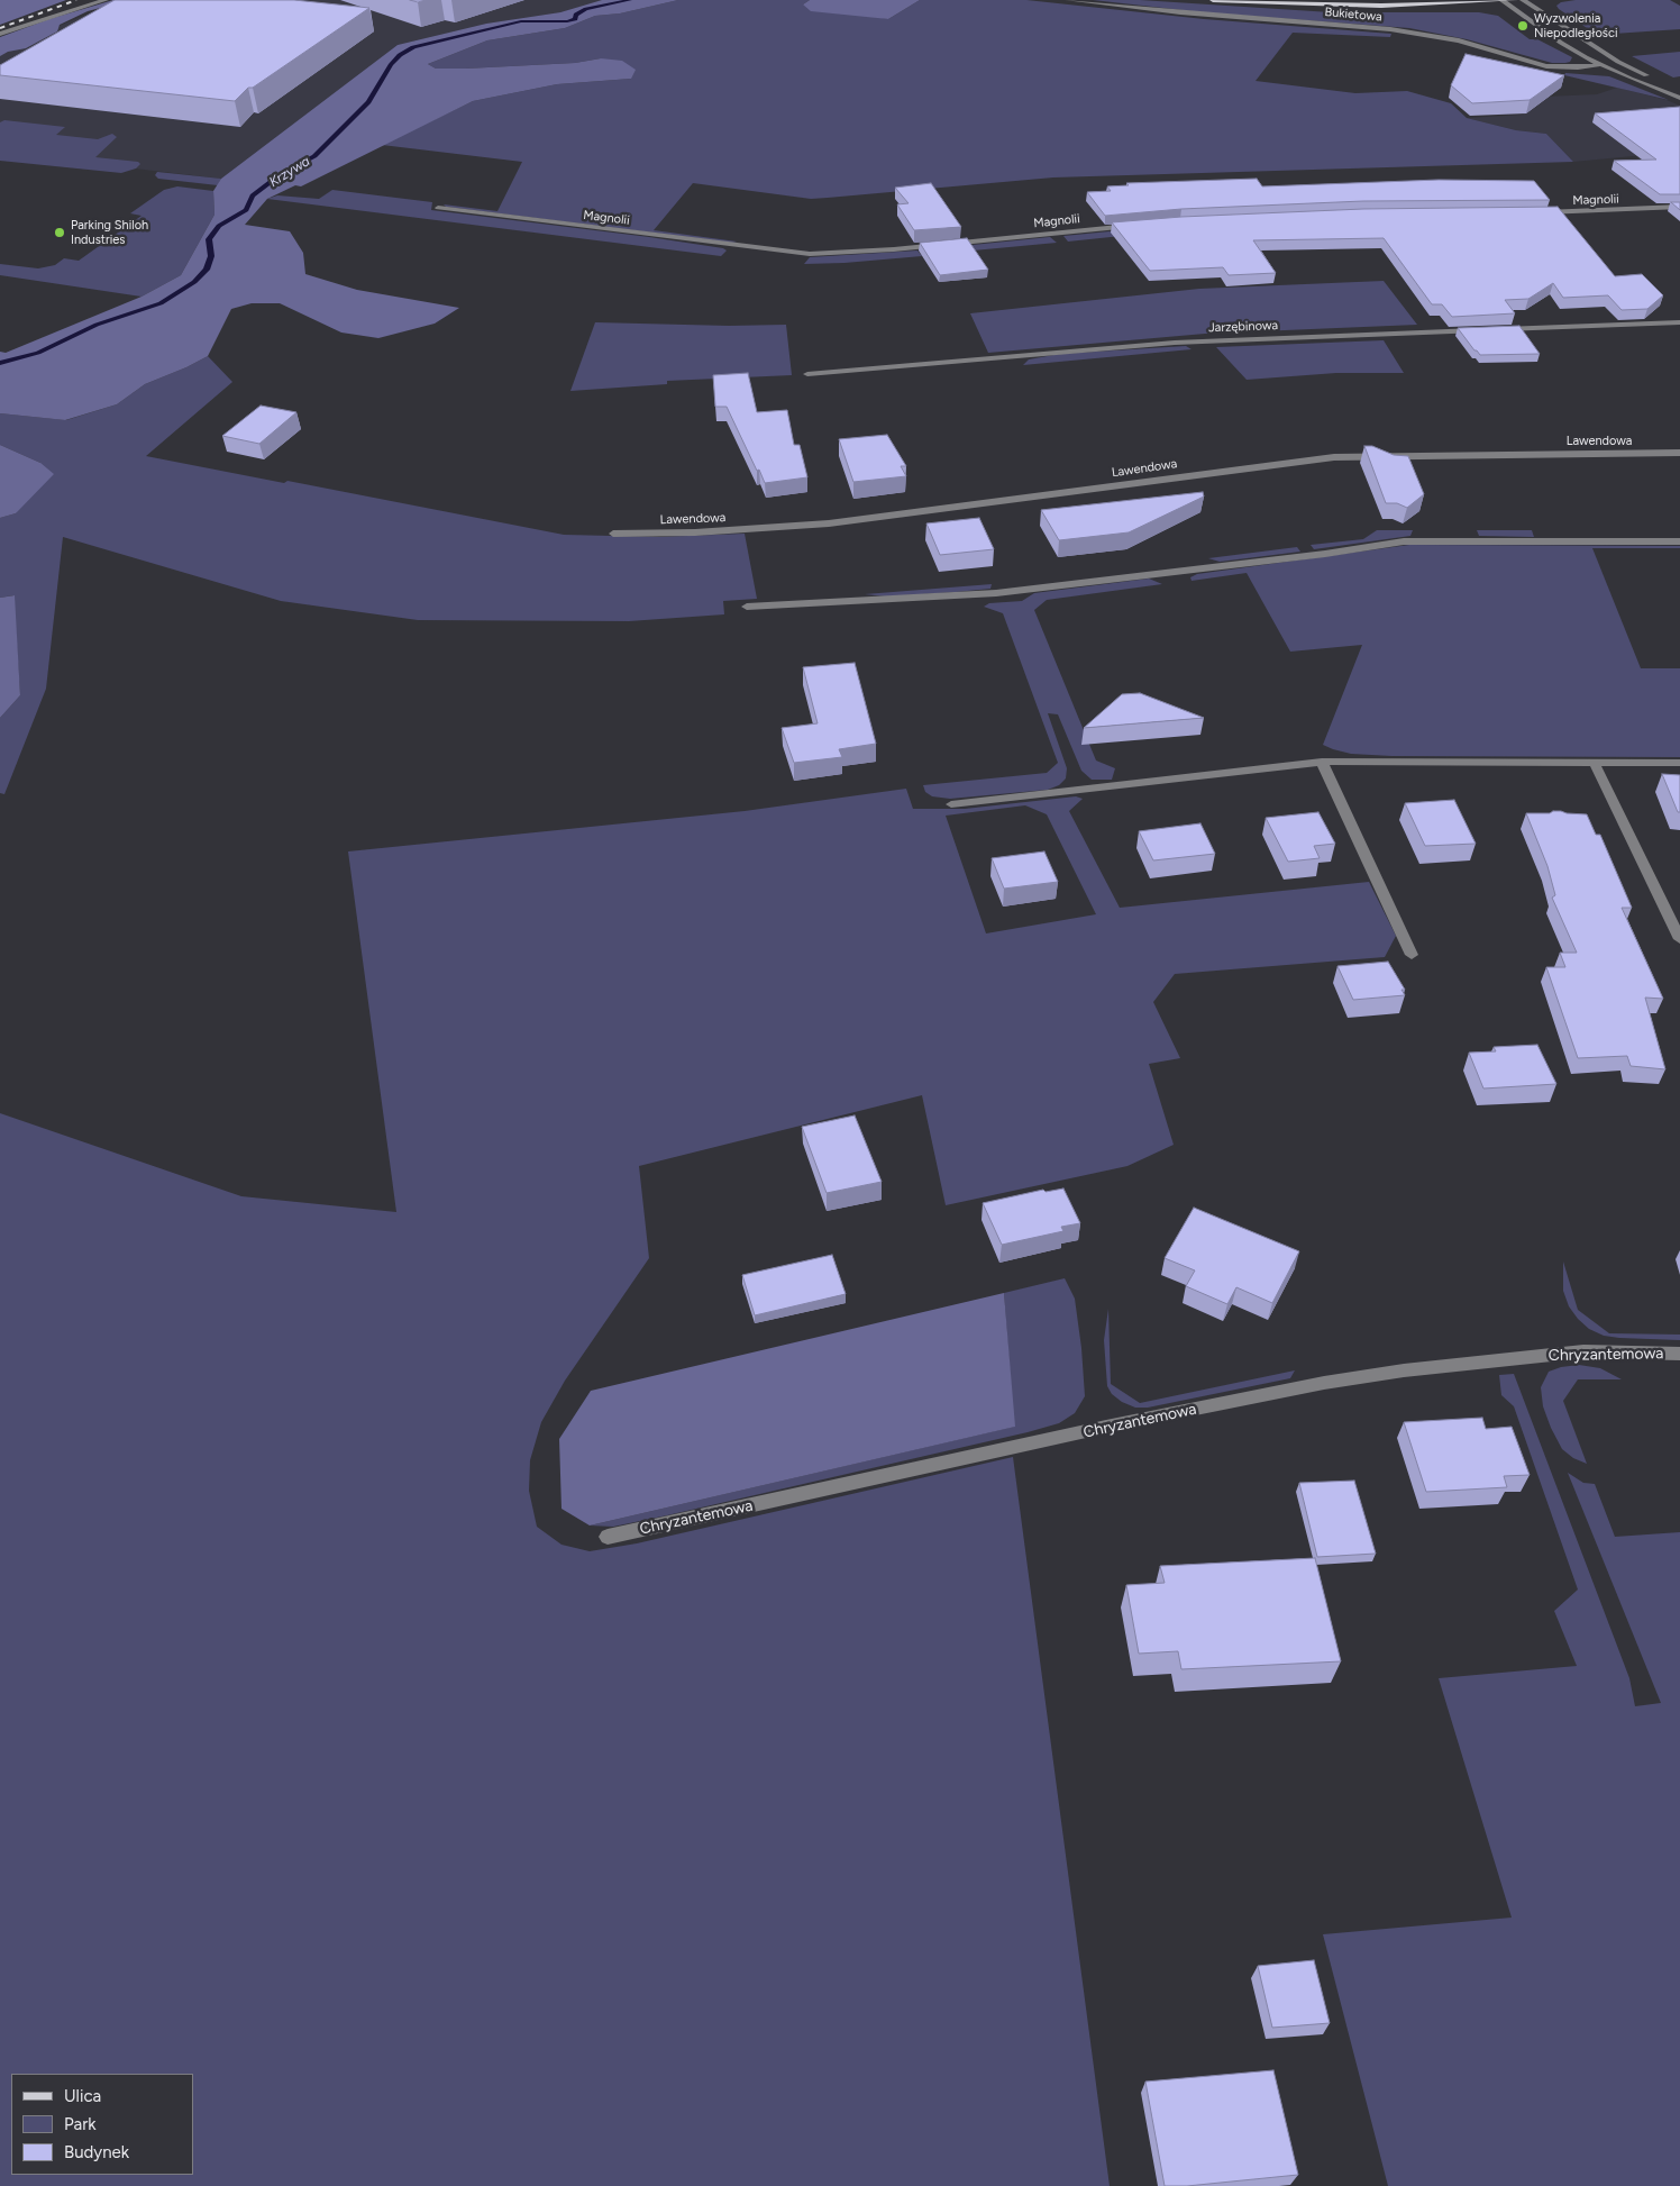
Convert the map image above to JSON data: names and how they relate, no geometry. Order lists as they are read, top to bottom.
{
  "streets": {
    "street": [
      "Bukietowa",
      "Magnolii",
      "Jarzębinowa",
      "Lawendowa",
      "Chryzantemowa"
    ]
  },
  "water": ["Krzywa"],
  "places": ["Wyzwolenia Niepodległości", "Parking Shiloh Industries"],
  "legend": ["Ulica", "Park", "Budynek"]
}
